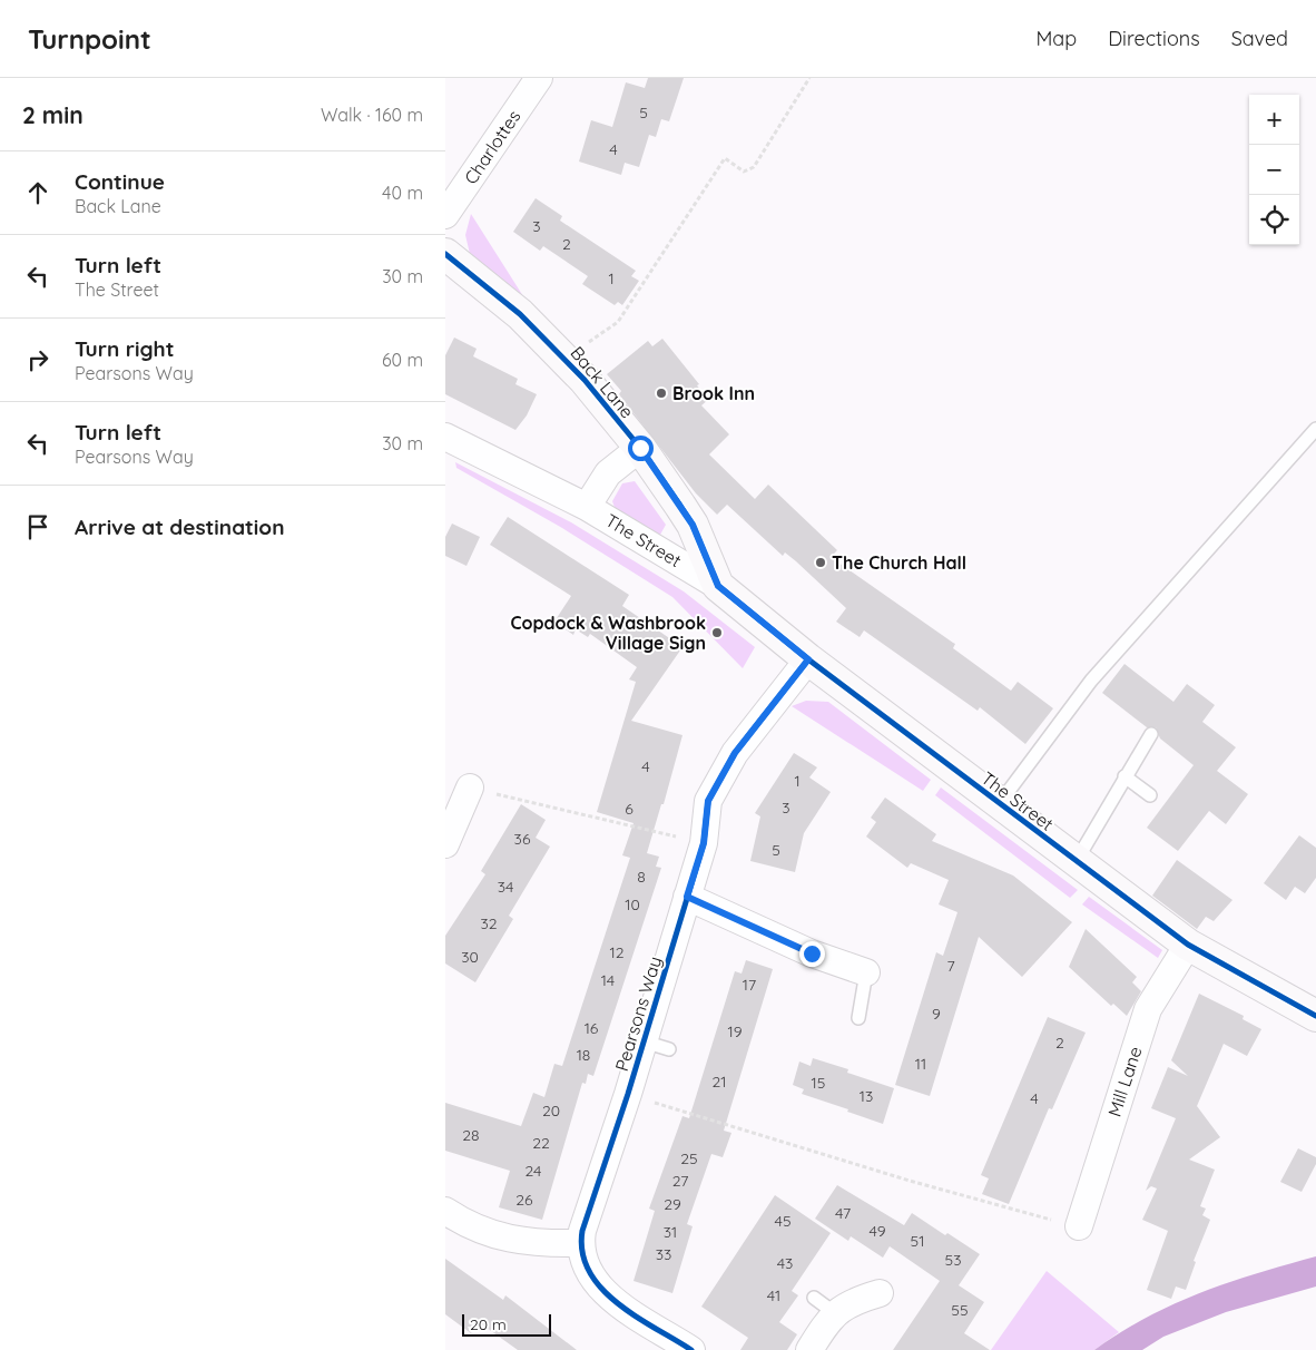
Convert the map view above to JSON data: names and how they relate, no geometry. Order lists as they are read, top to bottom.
{
  "streets": {
    "street": [
      "Charlottes",
      "Back Lane",
      "The Street",
      "Pearsons Way",
      "Mill Lane"
    ]
  },
  "crossings": [
    ["Back Lane", "The Street"],
    ["The Street", "Pearsons Way"],
    ["The Street", "Mill Lane"]
  ],
  "places": ["Brook Inn", "The Church Hall", "Copdock & Washbrook Village Sign"],
  "house_numbers": [
    "5",
    "4",
    "3",
    "2",
    "1",
    "4",
    "1",
    "3",
    "6",
    "36",
    "5",
    "8",
    "34",
    "10",
    "32",
    "12",
    "30",
    "7",
    "14",
    "17",
    "9",
    "16",
    "19",
    "2",
    "18",
    "11",
    "21",
    "15",
    "13",
    "4",
    "20",
    "28",
    "22",
    "25",
    "24",
    "27",
    "26",
    "29",
    "47",
    "45",
    "49",
    "31",
    "51",
    "33",
    "53",
    "43",
    "41",
    "55"
  ],
  "scale_bar": "20 m",
  "page": {
    "header": "Turnpoint",
    "nav": ["Map", "Directions", "Saved"],
    "heading": ["2 min", "Walk · 160 m"],
    "map_buttons": ["+", "−"],
    "list": [
      ["Continue", "Back Lane", "40 m"],
      ["Turn left", "The Street", "30 m"],
      ["Turn right", "Pearsons Way", "60 m"],
      ["Turn left", "Pearsons Way", "30 m"],
      "Arrive at destination"
    ],
    "scale": "20 m"
  }
}
